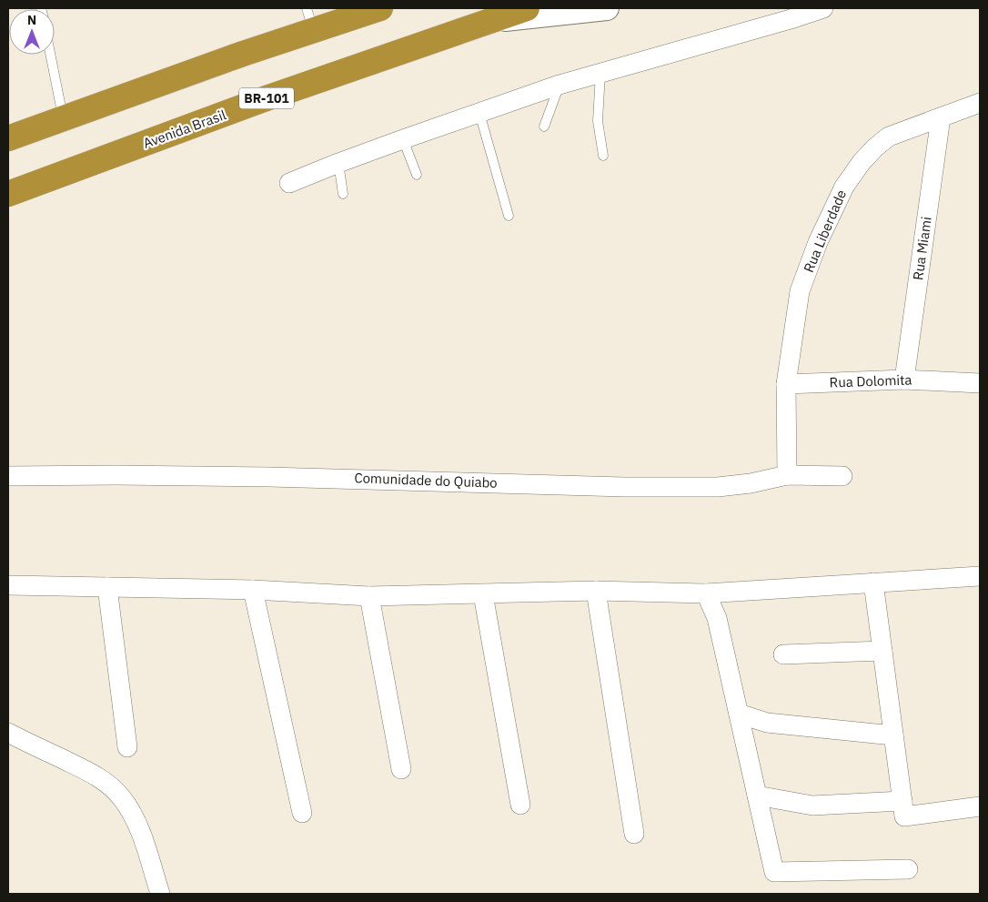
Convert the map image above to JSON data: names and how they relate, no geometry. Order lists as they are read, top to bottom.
{
  "streets": {
    "highway": ["BR-101", "Avenida Brasil"],
    "street": [
      "Rua Liberdade",
      "Rua Miami",
      "Rua Dolomita",
      "Comunidade do Quiabo"
    ]
  },
  "crossings": [
    ["Rua Liberdade", "Rua Miami"],
    ["Rua Liberdade", "Rua Dolomita"],
    ["Rua Miami", "Rua Dolomita"]
  ],
  "north": "top"
}
